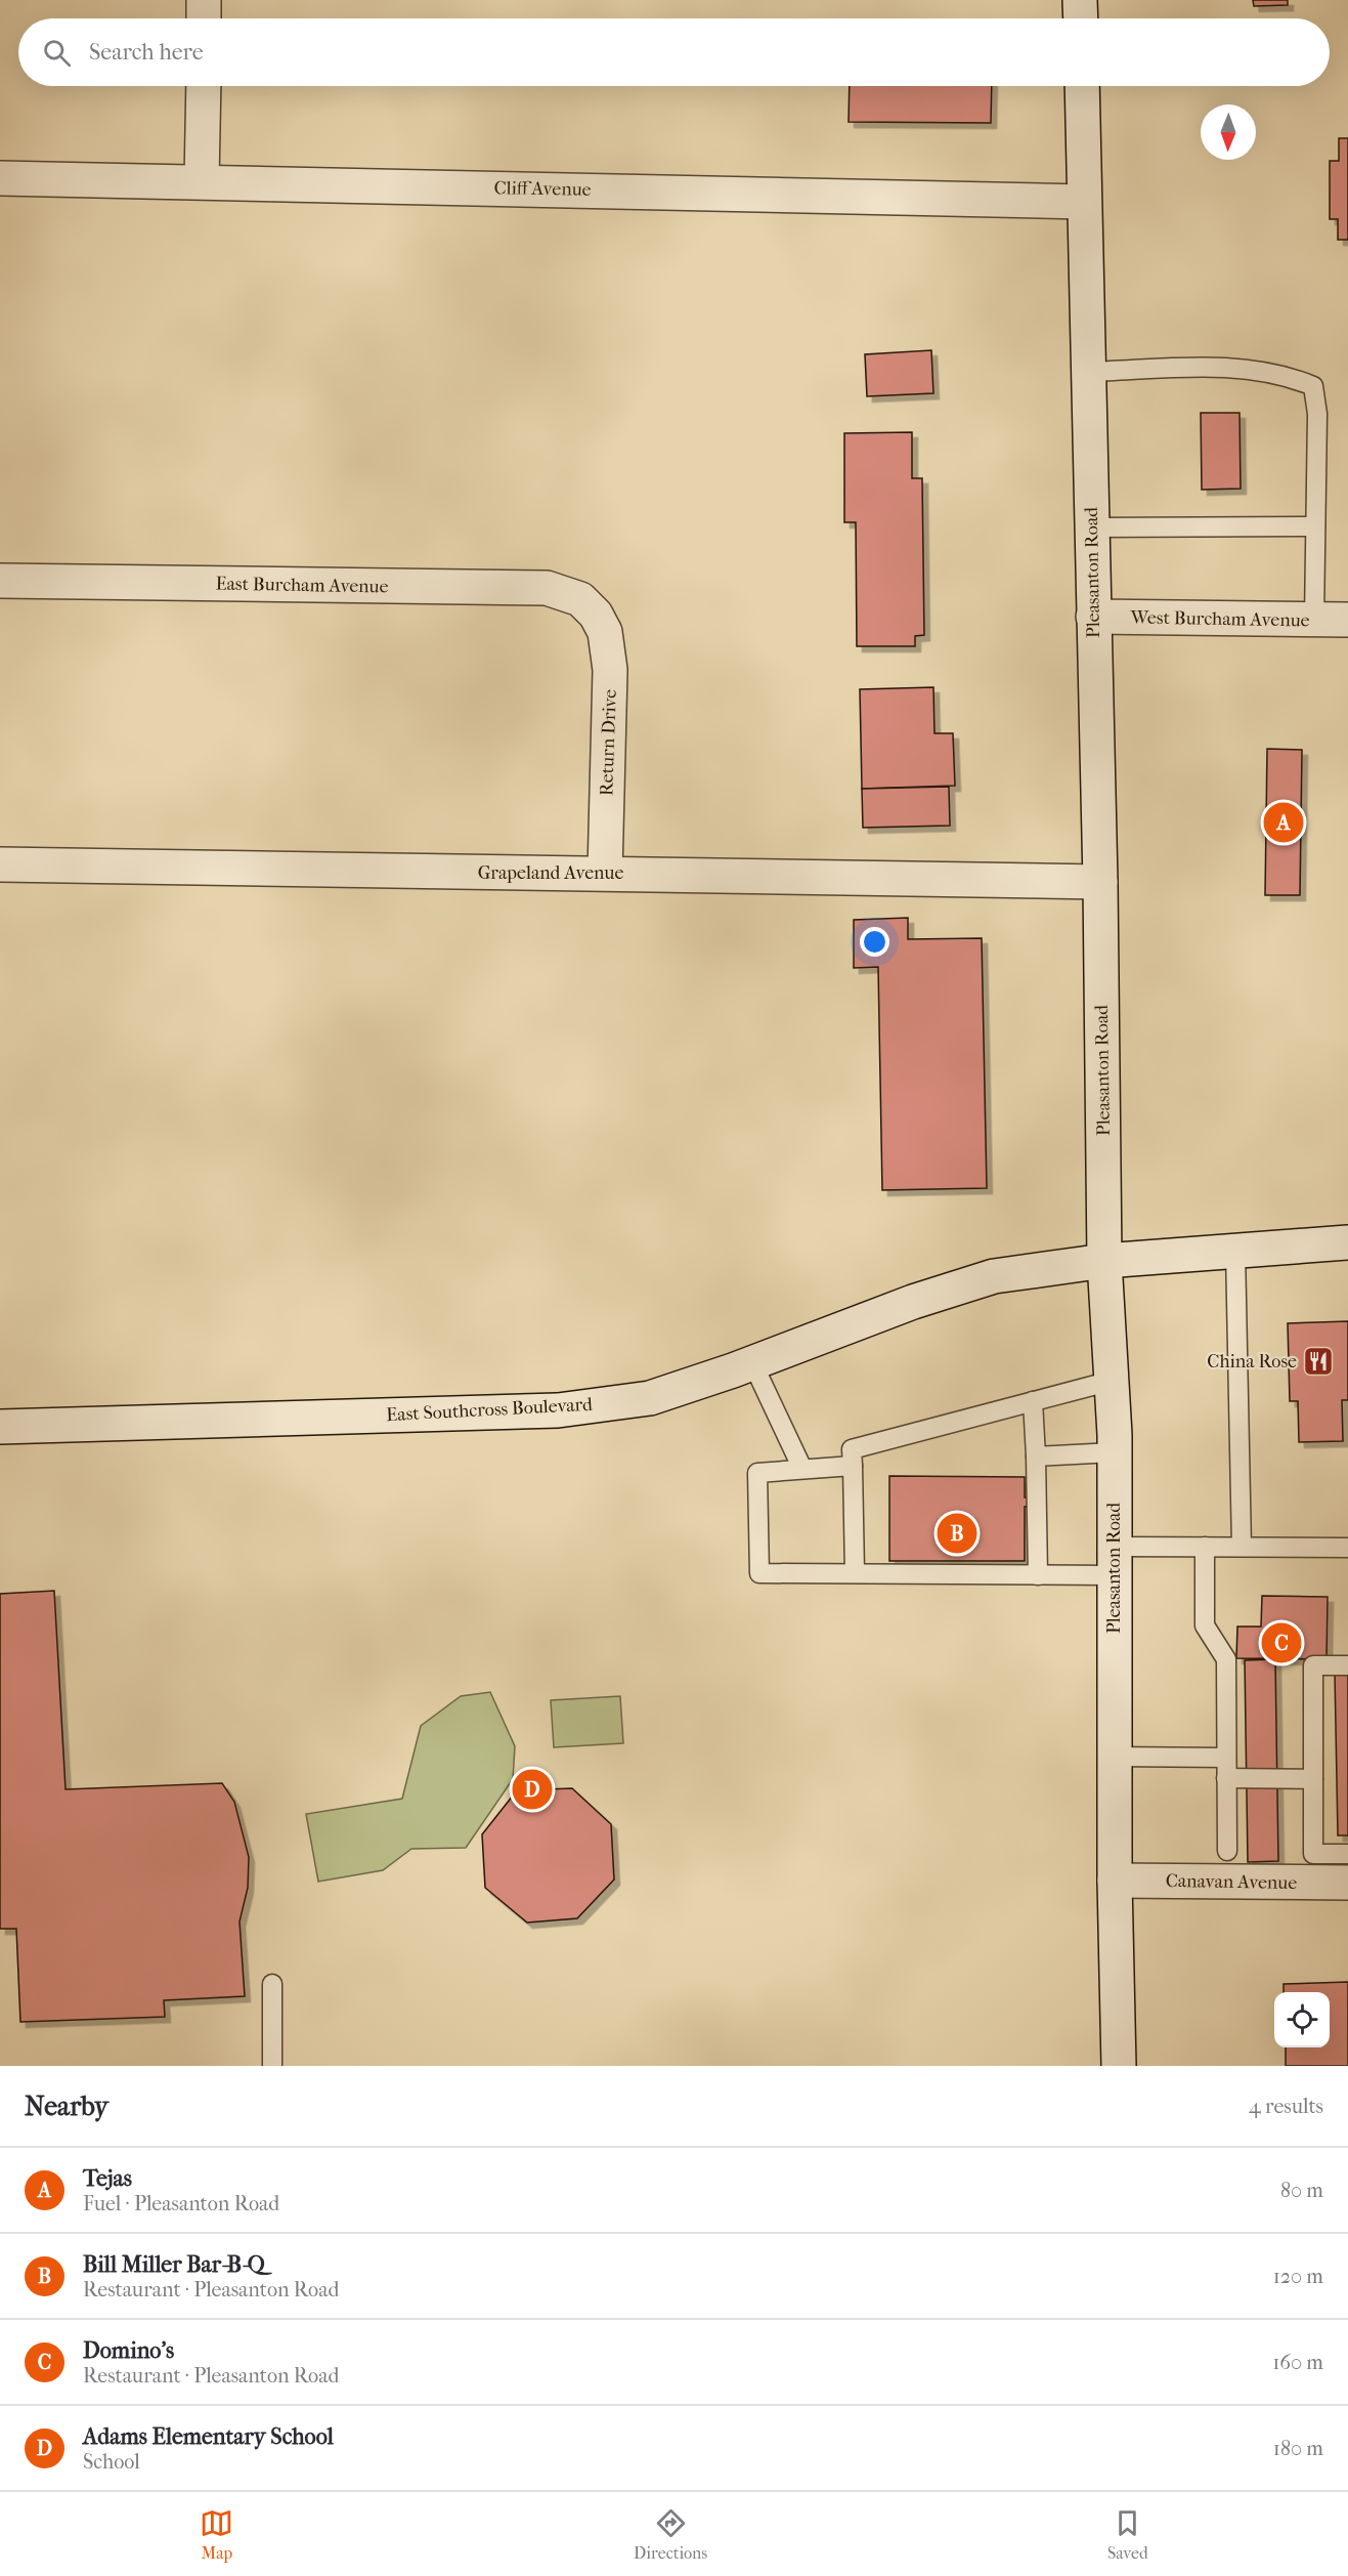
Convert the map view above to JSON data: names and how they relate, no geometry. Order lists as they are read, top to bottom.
{
  "streets": {
    "street": [
      "Cliff Avenue",
      "Pleasanton Road",
      "East Burcham Avenue",
      "West Burcham Avenue",
      "Return Drive",
      "Grapeland Avenue",
      "East Southcross Boulevard",
      "Canavan Avenue"
    ]
  },
  "crossings": [
    ["Cliff Avenue", "Pleasanton Road"],
    ["Pleasanton Road", "West Burcham Avenue"],
    ["Pleasanton Road", "Grapeland Avenue"],
    ["Pleasanton Road", "East Southcross Boulevard"],
    ["Pleasanton Road", "Canavan Avenue"],
    ["East Burcham Avenue", "Return Drive"],
    ["Return Drive", "Grapeland Avenue"]
  ],
  "places": {
    "restaurant": ["China Rose"]
  },
  "north": "bottom",
  "page": {
    "search": "Search here",
    "pins": [
      "A",
      "B",
      "C",
      "D"
    ],
    "heading": ["Nearby", "4 results"],
    "list": [
      {
        "mark": "A",
        "name": "Tejas",
        "note": "Fuel · Pleasanton Road",
        "value": "80 m"
      },
      {
        "mark": "B",
        "name": "Bill Miller Bar-B-Q",
        "note": "Restaurant · Pleasanton Road",
        "value": "120 m"
      },
      {
        "mark": "C",
        "name": "Domino's",
        "note": "Restaurant · Pleasanton Road",
        "value": "160 m"
      },
      {
        "mark": "D",
        "name": "Adams Elementary School",
        "note": "School",
        "value": "180 m"
      }
    ],
    "nav": ["Map", "Directions", "Saved"]
  }
}
